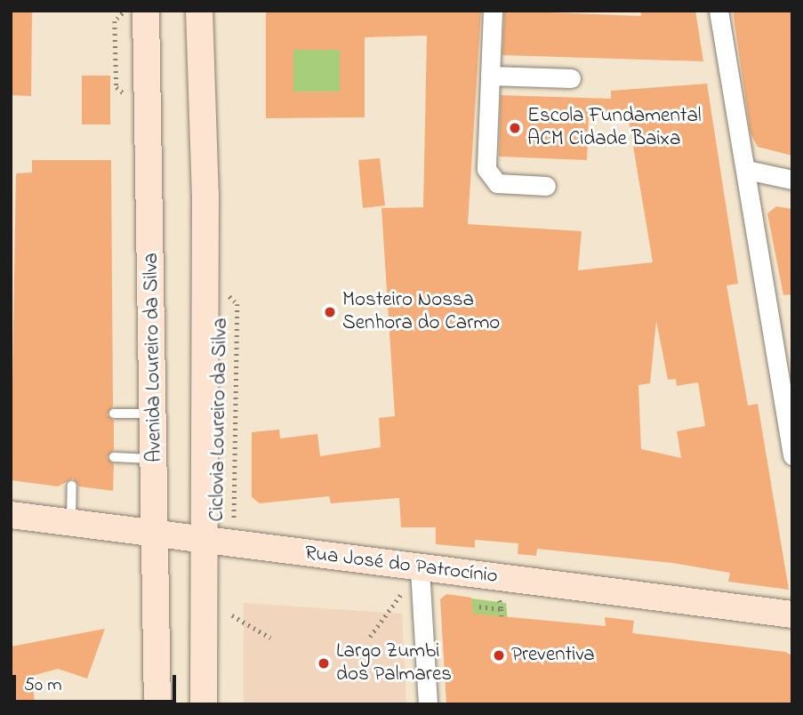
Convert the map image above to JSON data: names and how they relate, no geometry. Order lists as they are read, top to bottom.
{
  "streets": {
    "main road": ["Avenida Loureiro da Silva", "Rua José do Patrocínio"],
    "path": ["Ciclovia Loureiro da Silva"]
  },
  "crossings": [
    ["Avenida Loureiro da Silva", "Rua José do Patrocínio"],
    ["Ciclovia Loureiro da Silva", "Rua José do Patrocínio"]
  ],
  "places": [
    "Escola Fundamental ACM Cidade Baixa",
    "Mosteiro Nossa Senhora do Carmo",
    "Preventiva",
    "Largo Zumbi dos Palmares"
  ],
  "scale_bar": "50 m"
}
